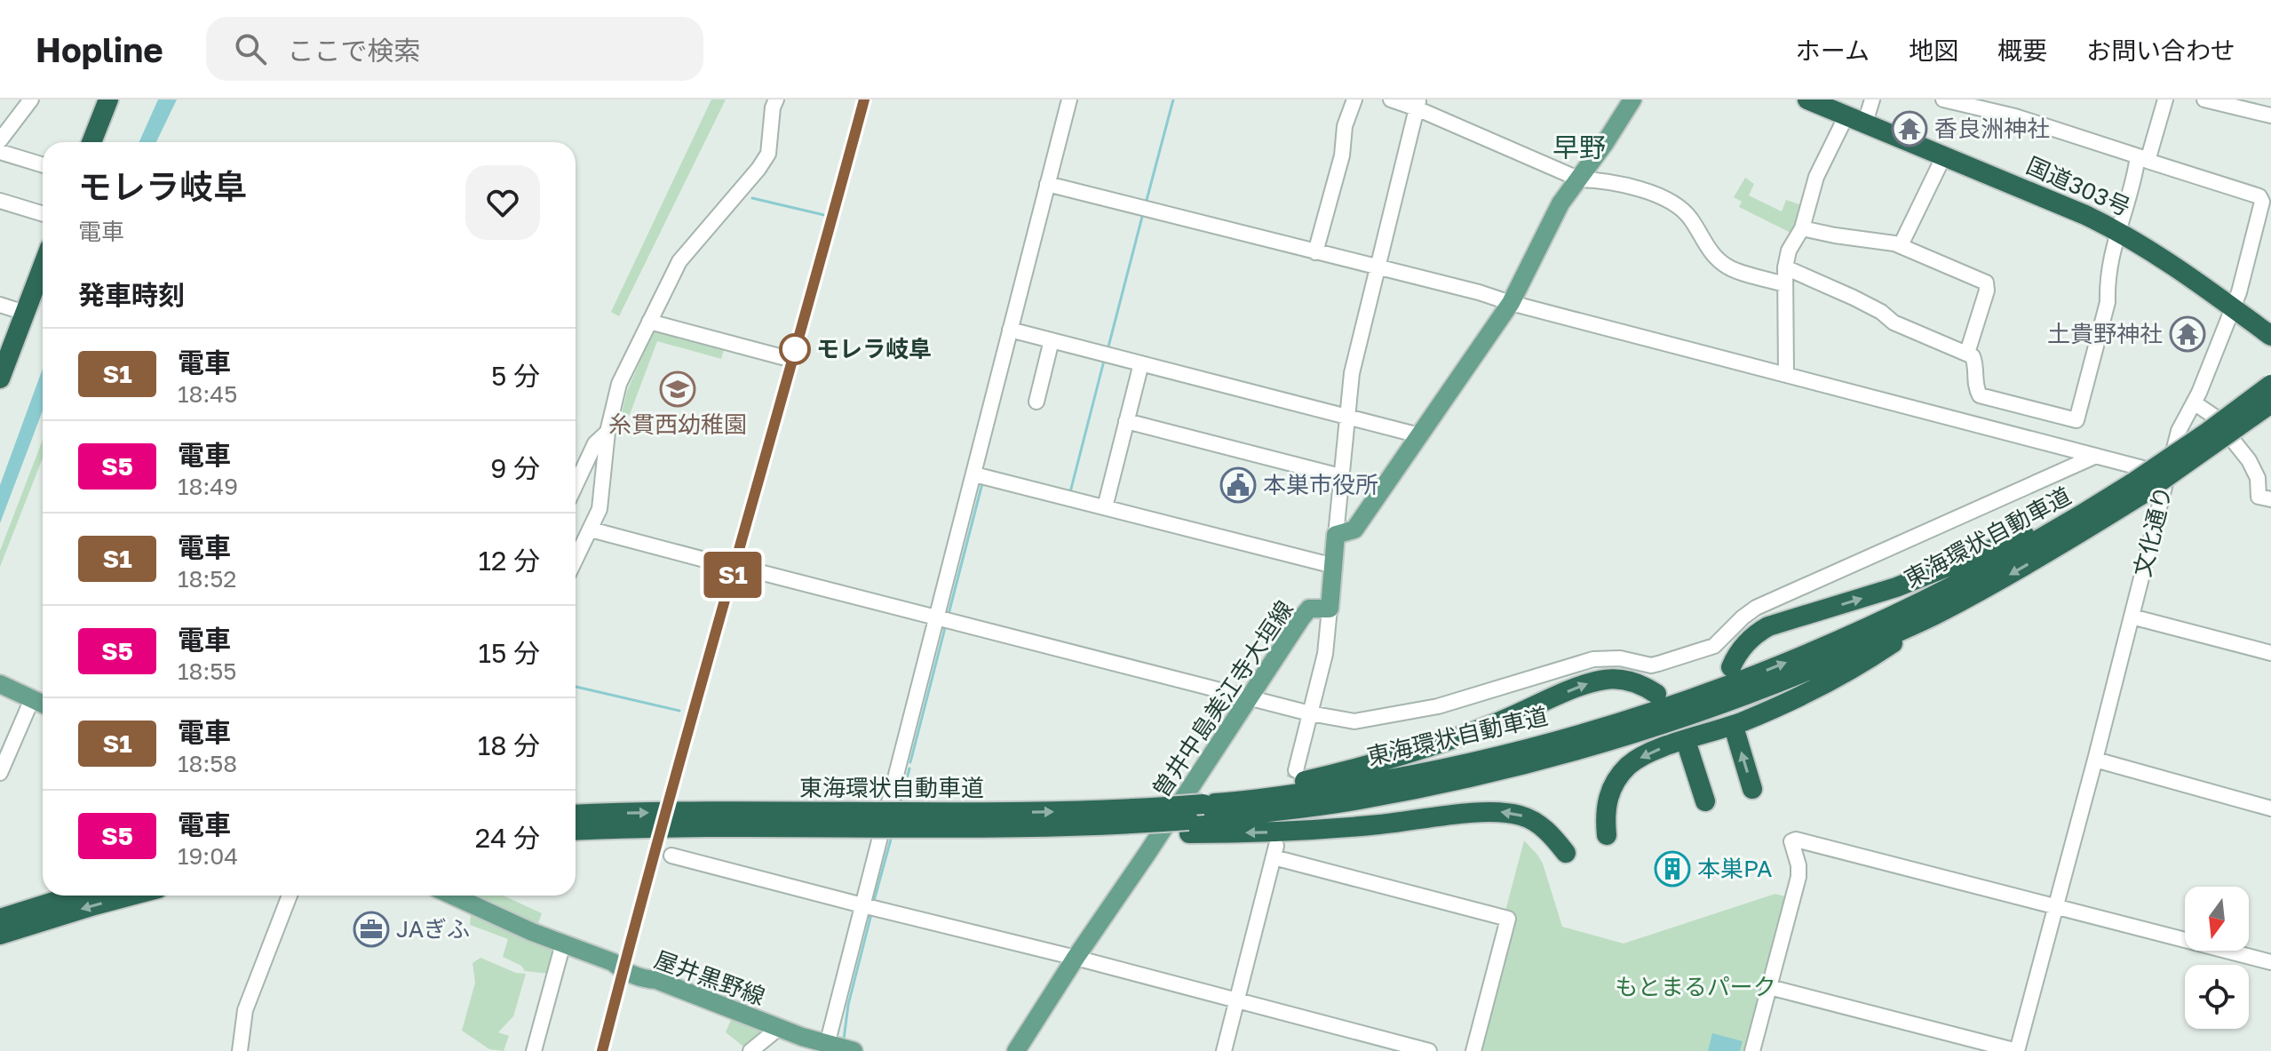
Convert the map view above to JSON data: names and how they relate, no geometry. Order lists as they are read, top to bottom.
{
  "streets": {
    "highway": ["国道303号", "東海環状自動車道"],
    "main road": ["曽井中島美江寺大垣線", "屋井黒野線"],
    "street": ["文化通り"]
  },
  "crossings": [
    ["国道303号", "文化通り"]
  ],
  "districts": ["早野"],
  "parks": ["もとまるパーク"],
  "places": {
    "temple": ["香良洲神社", "土貴野神社"],
    "other": ["モレラ岐阜"],
    "school or university": ["糸貫西幼稚園"],
    "public building": ["本巣市役所"],
    "building": ["本巣PA"],
    "office": ["JAぎふ"]
  },
  "north": "bottom",
  "page": {
    "header": "Hopline",
    "search": "ここで検索",
    "nav": [
      "ホーム",
      "地図",
      "概要",
      "お問い合わせ"
    ],
    "on_map": "S1",
    "heading": [
      ["モレラ岐阜", "電車"],
      "発車時刻"
    ],
    "list": [
      {
        "mark": "S1",
        "name": "電車",
        "note": "18:45",
        "value": "5 分"
      },
      {
        "mark": "S5",
        "name": "電車",
        "note": "18:49",
        "value": "9 分"
      },
      {
        "mark": "S1",
        "name": "電車",
        "note": "18:52",
        "value": "12 分"
      },
      {
        "mark": "S5",
        "name": "電車",
        "note": "18:55",
        "value": "15 分"
      },
      {
        "mark": "S1",
        "name": "電車",
        "note": "18:58",
        "value": "18 分"
      },
      {
        "mark": "S5",
        "name": "電車",
        "note": "19:04",
        "value": "24 分"
      }
    ]
  }
}
